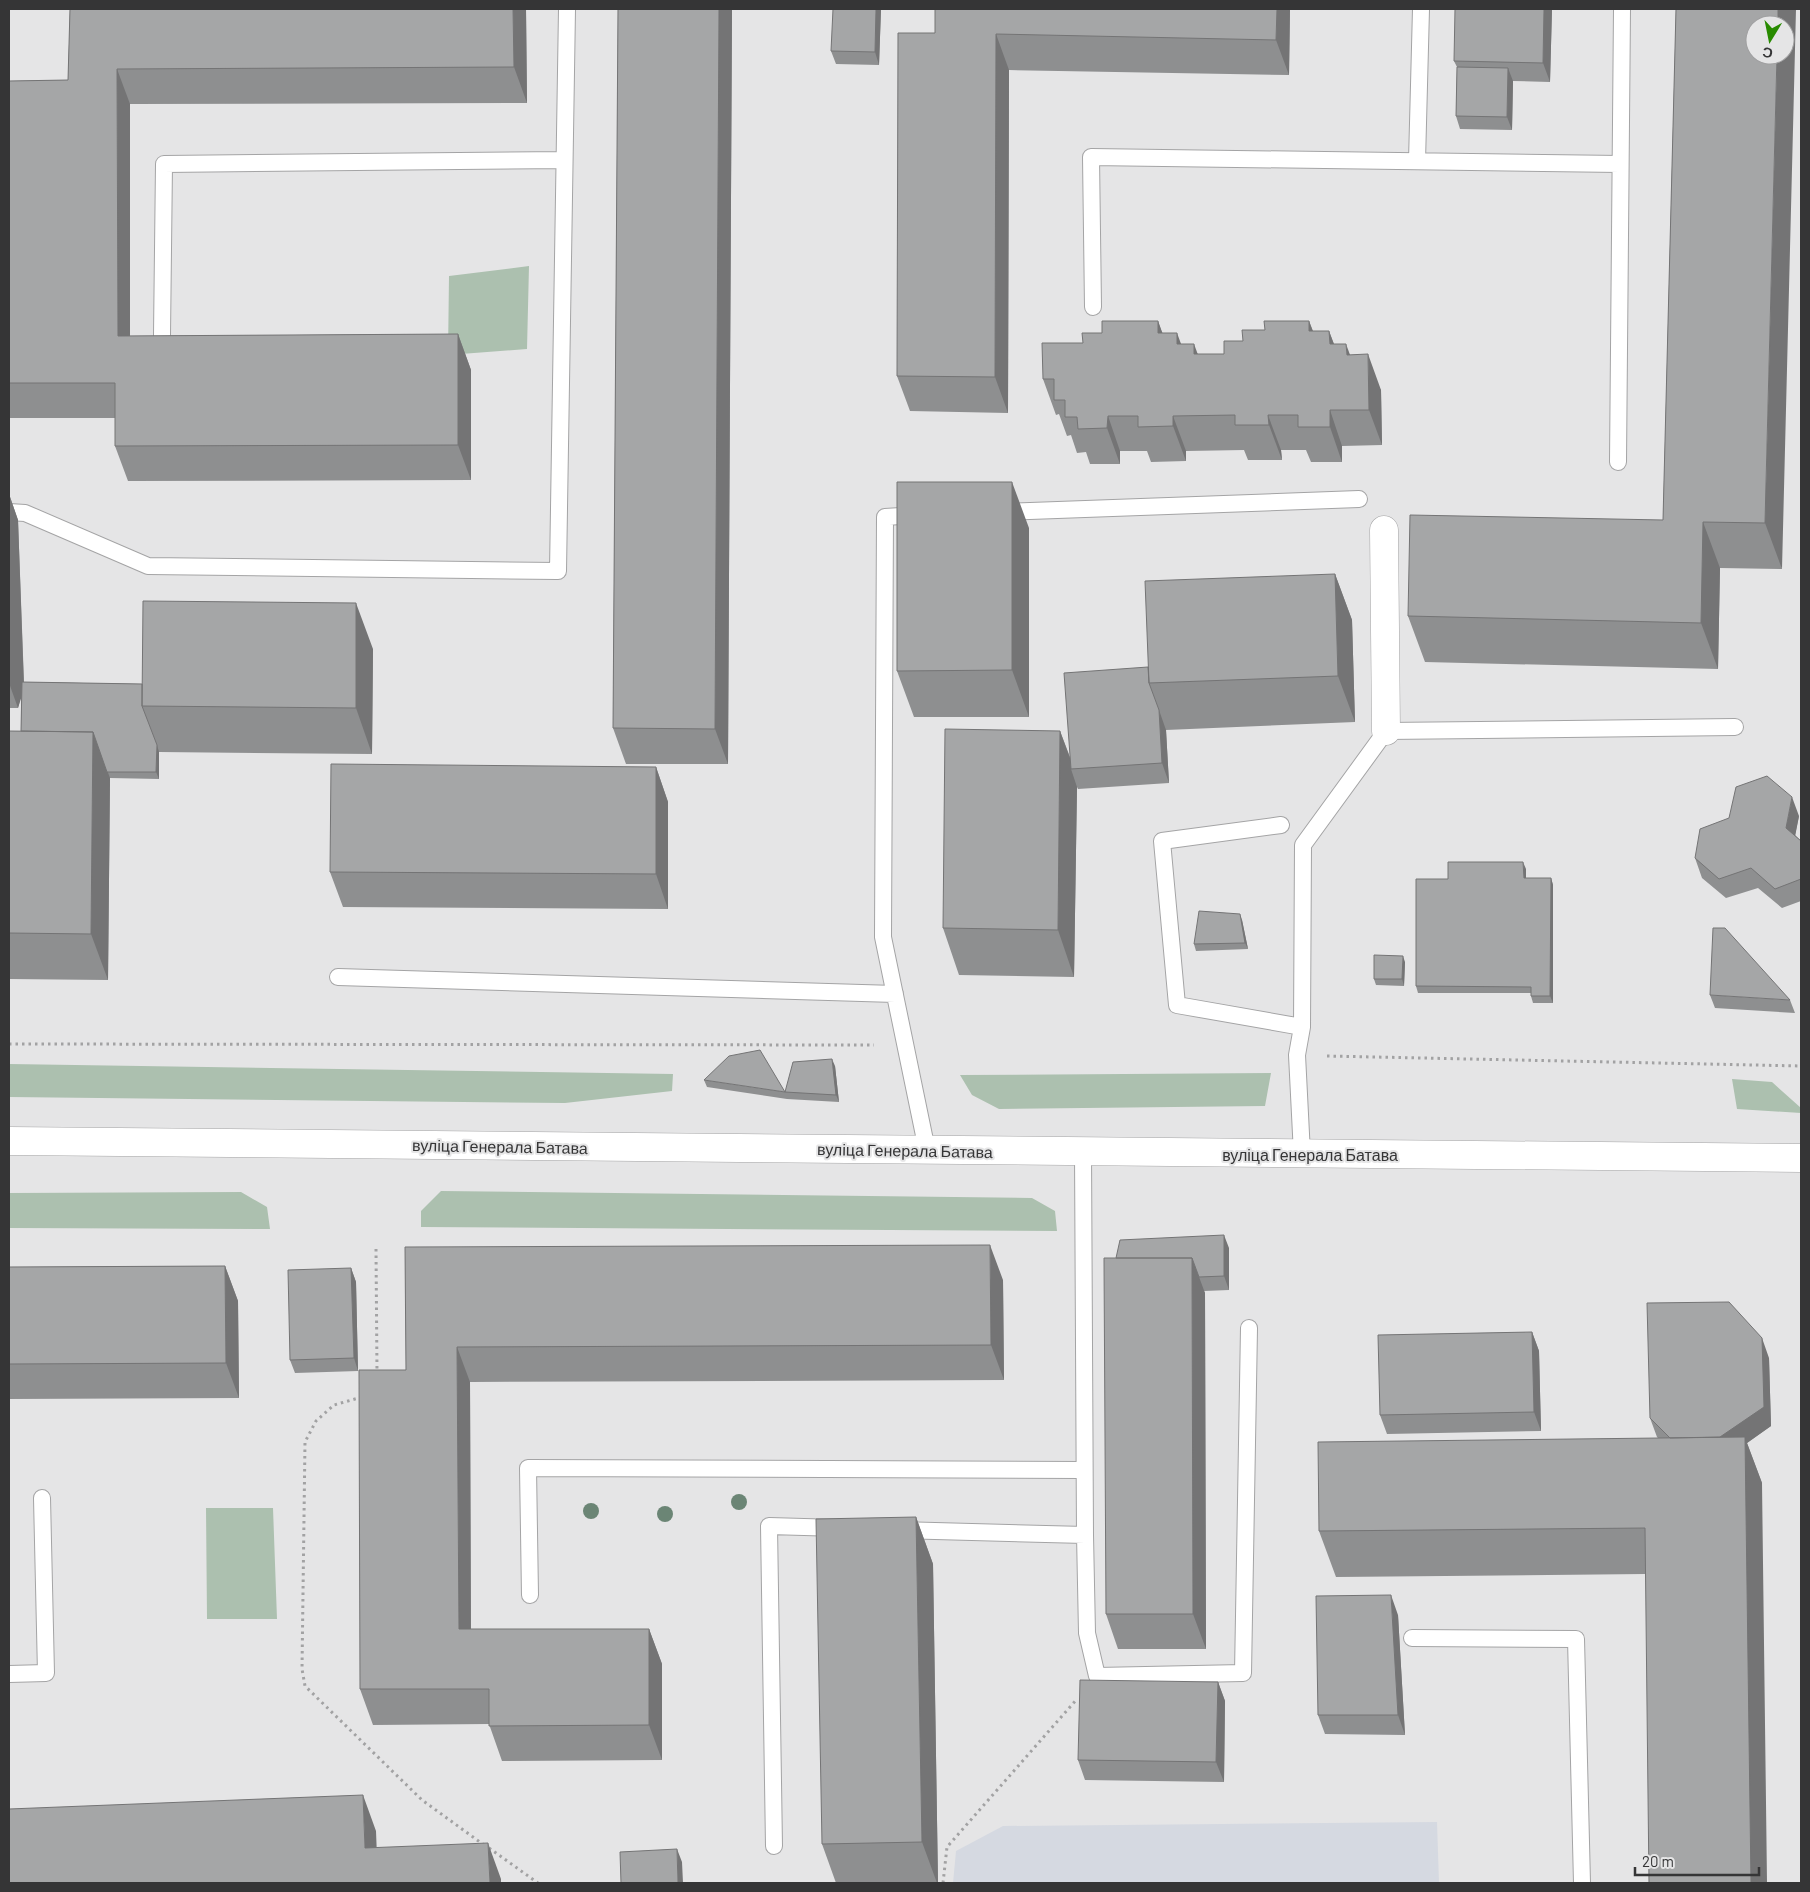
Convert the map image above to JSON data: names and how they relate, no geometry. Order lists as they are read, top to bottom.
{
  "streets": {
    "street": ["вуліца Генерала Батава"]
  },
  "scale_bar": "20 m",
  "north": "bottom"
}
